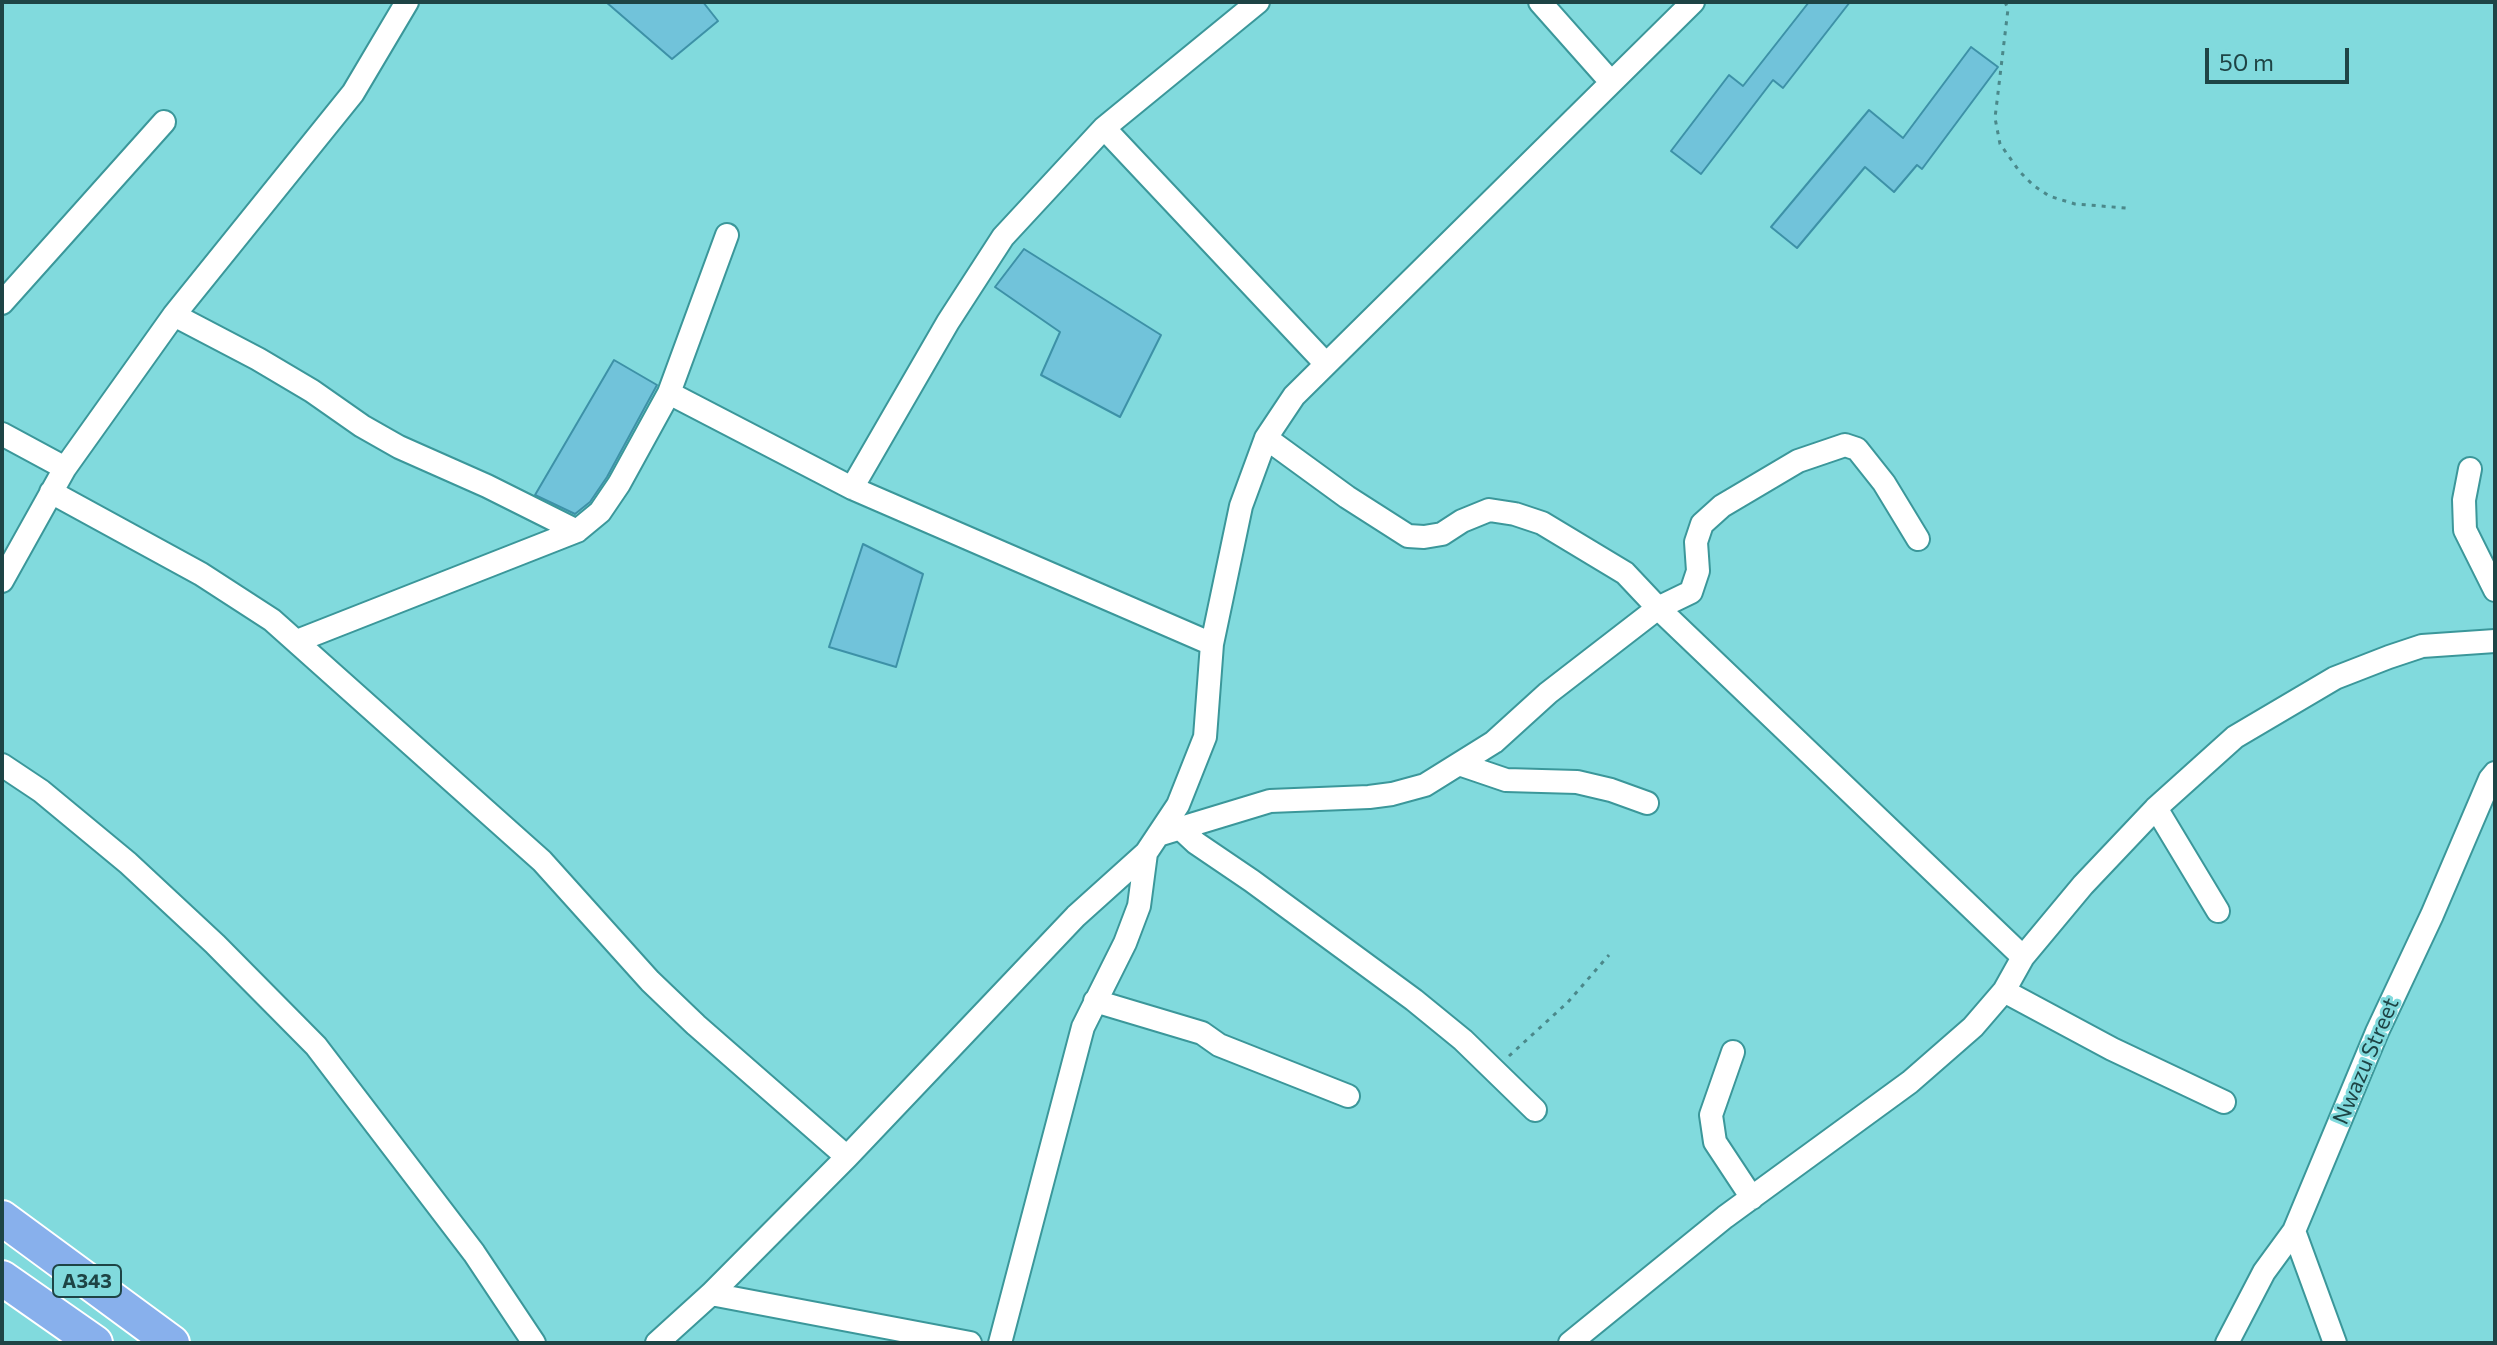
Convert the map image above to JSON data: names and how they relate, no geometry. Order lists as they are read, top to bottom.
{
  "streets": {
    "highway": ["A343"],
    "street": ["Nwazu Street"]
  },
  "scale_bar": "50 m"
}
